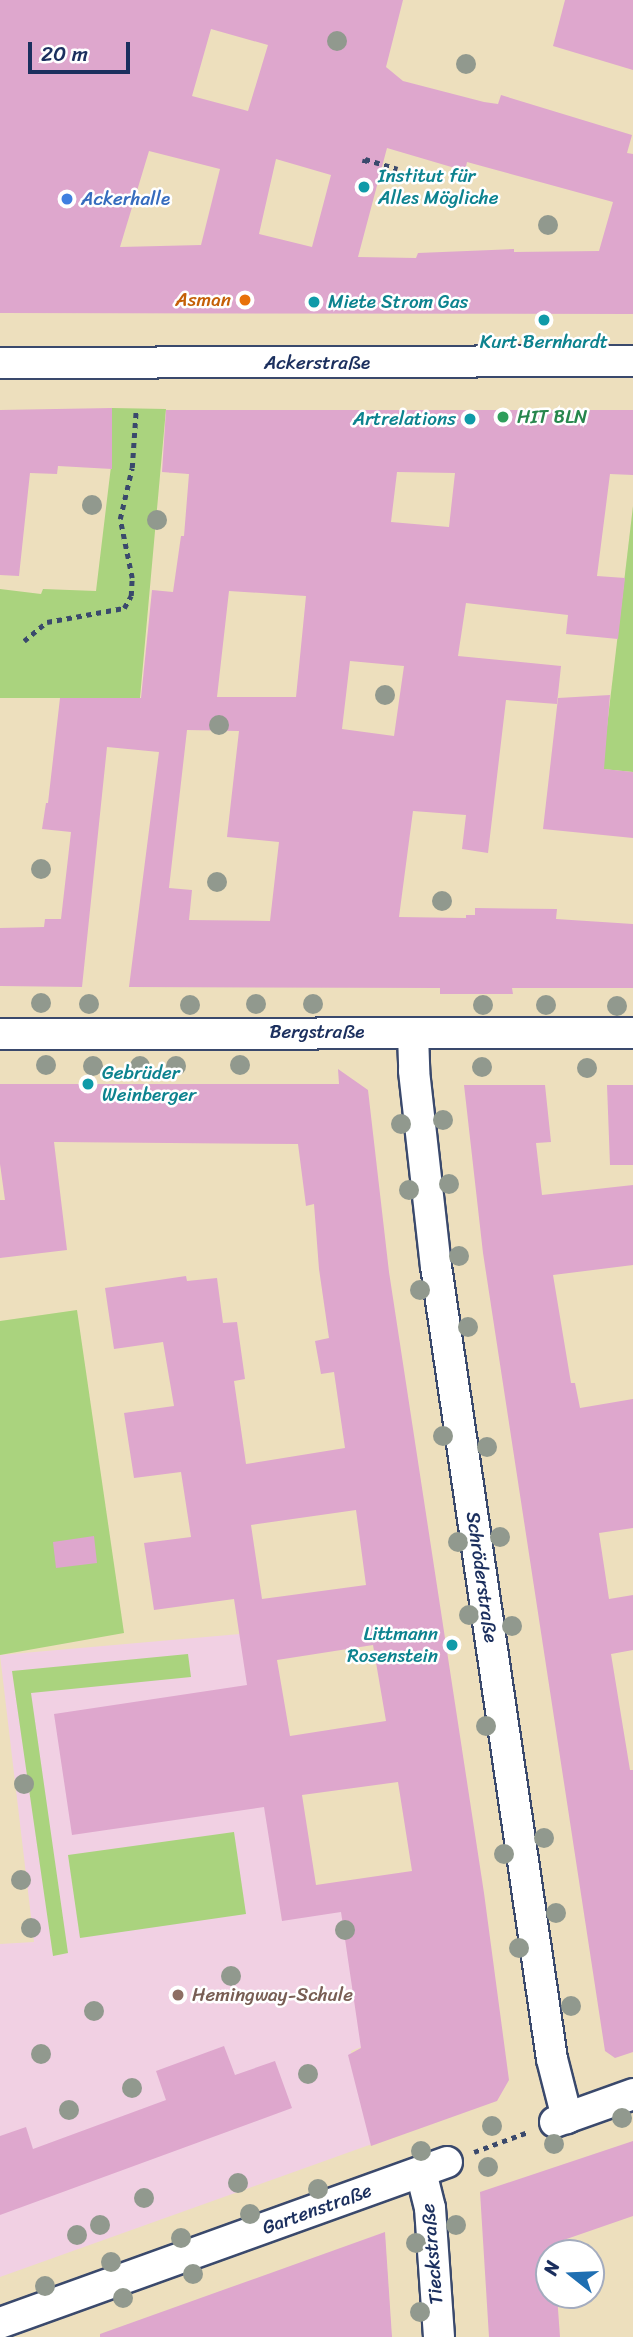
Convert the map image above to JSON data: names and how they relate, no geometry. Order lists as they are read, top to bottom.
{
  "streets": {
    "street": [
      "Ackerstraße",
      "Bergstraße",
      "Schröderstraße",
      "Gartenstraße",
      "Tieckstraße"
    ]
  },
  "crossings": [
    ["Bergstraße", "Schröderstraße"],
    ["Gartenstraße", "Tieckstraße"]
  ],
  "places": [
    "Institut für Alles Mögliche",
    "Ackerhalle",
    "Asman",
    "Miete Strom Gas",
    "Kurt Bernhardt",
    "HIT BLN",
    "Artrelations",
    "Gebrüder Weinberger",
    "Littmann Rosenstein",
    "Hemingway-Schule"
  ],
  "scale_bar": "20 m",
  "north": "left"
}
